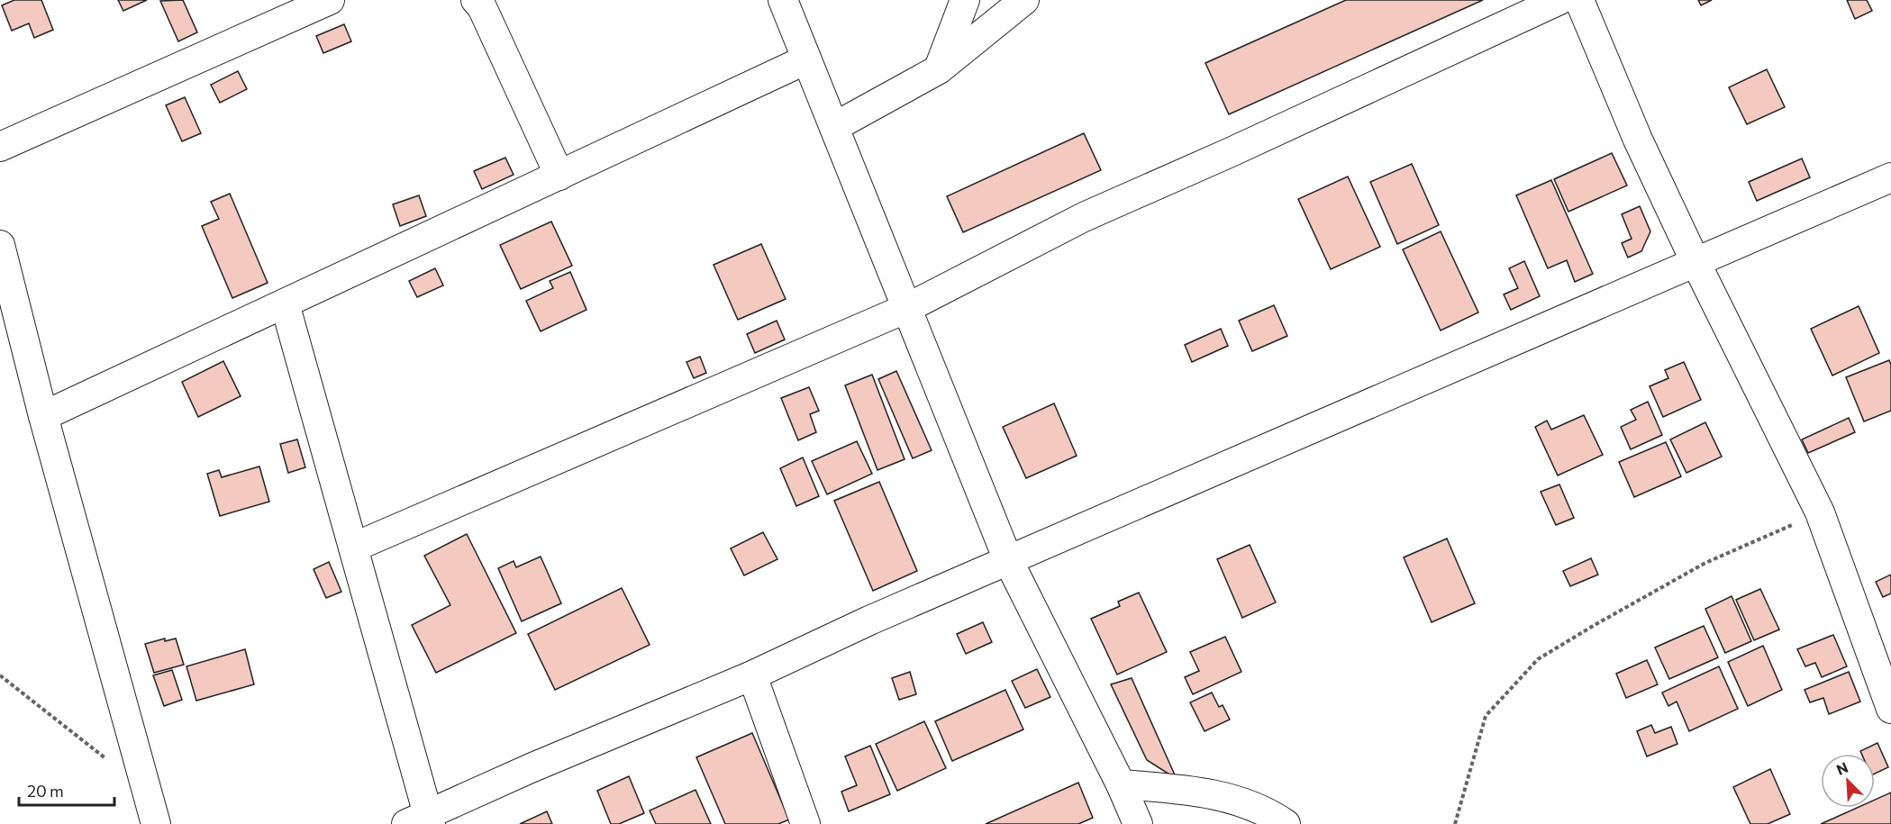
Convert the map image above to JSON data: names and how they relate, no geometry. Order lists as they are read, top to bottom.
{
  "scale_bar": "20 m",
  "north": "top left"
}
